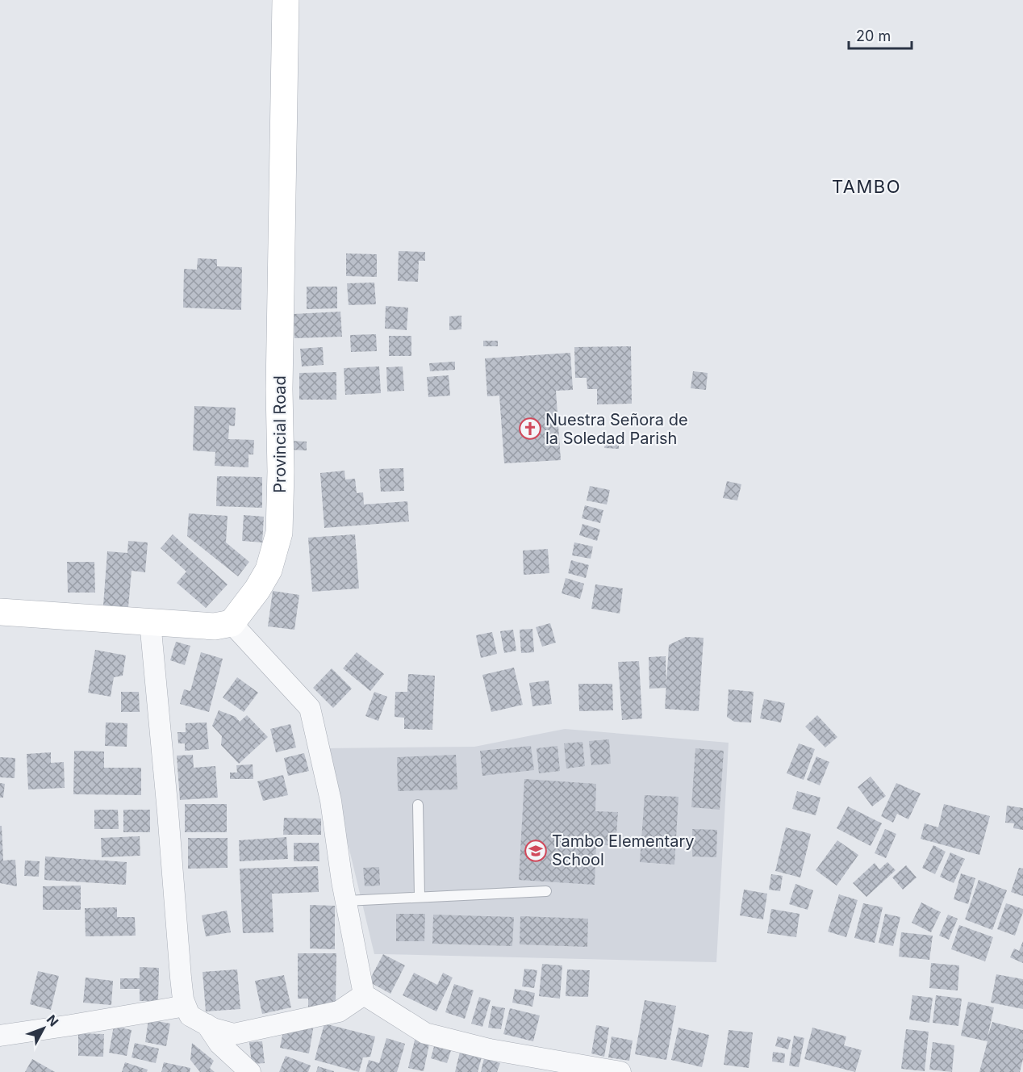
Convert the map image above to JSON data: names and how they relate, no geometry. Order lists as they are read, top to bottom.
{
  "streets": {
    "main road": ["Provincial Road"]
  },
  "districts": ["TAMBO"],
  "places": {
    "church": ["Nuestra Señora de la Soledad Parish"],
    "school or university": ["Tambo Elementary School"]
  },
  "scale_bar": "20 m",
  "north": "top right"
}
